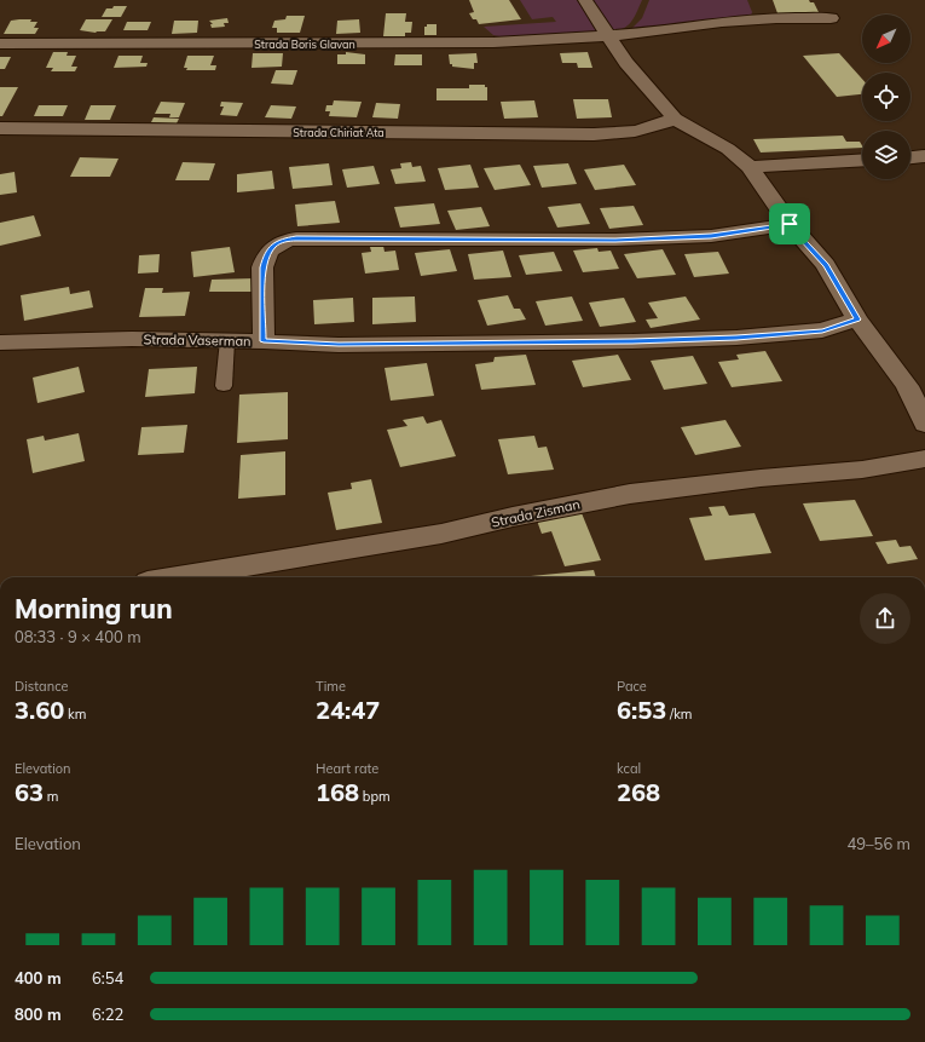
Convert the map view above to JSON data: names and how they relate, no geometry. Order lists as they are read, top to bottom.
{
  "streets": {
    "street": [
      "Strada Boris Glavan",
      "Strada Chiriat Ata",
      "Strada Vaserman",
      "Strada Zisman"
    ]
  },
  "north": "bottom left",
  "page": {
    "heading": ["Morning run", "08:33 · 9 × 400 m"],
    "stats": [
      ["Distance", "3.60 km"],
      ["Time", "24:47"],
      ["Pace", "6:53 /km"],
      ["Elevation", "63 m"],
      ["Heart rate", "168 bpm"],
      ["kcal", "268"]
    ],
    "chart": ["Elevation", "49–56 m"],
    "list": [
      {
        "name": "400 m",
        "note": "6:54"
      },
      {
        "name": "800 m",
        "note": "6:22"
      }
    ]
  }
}
